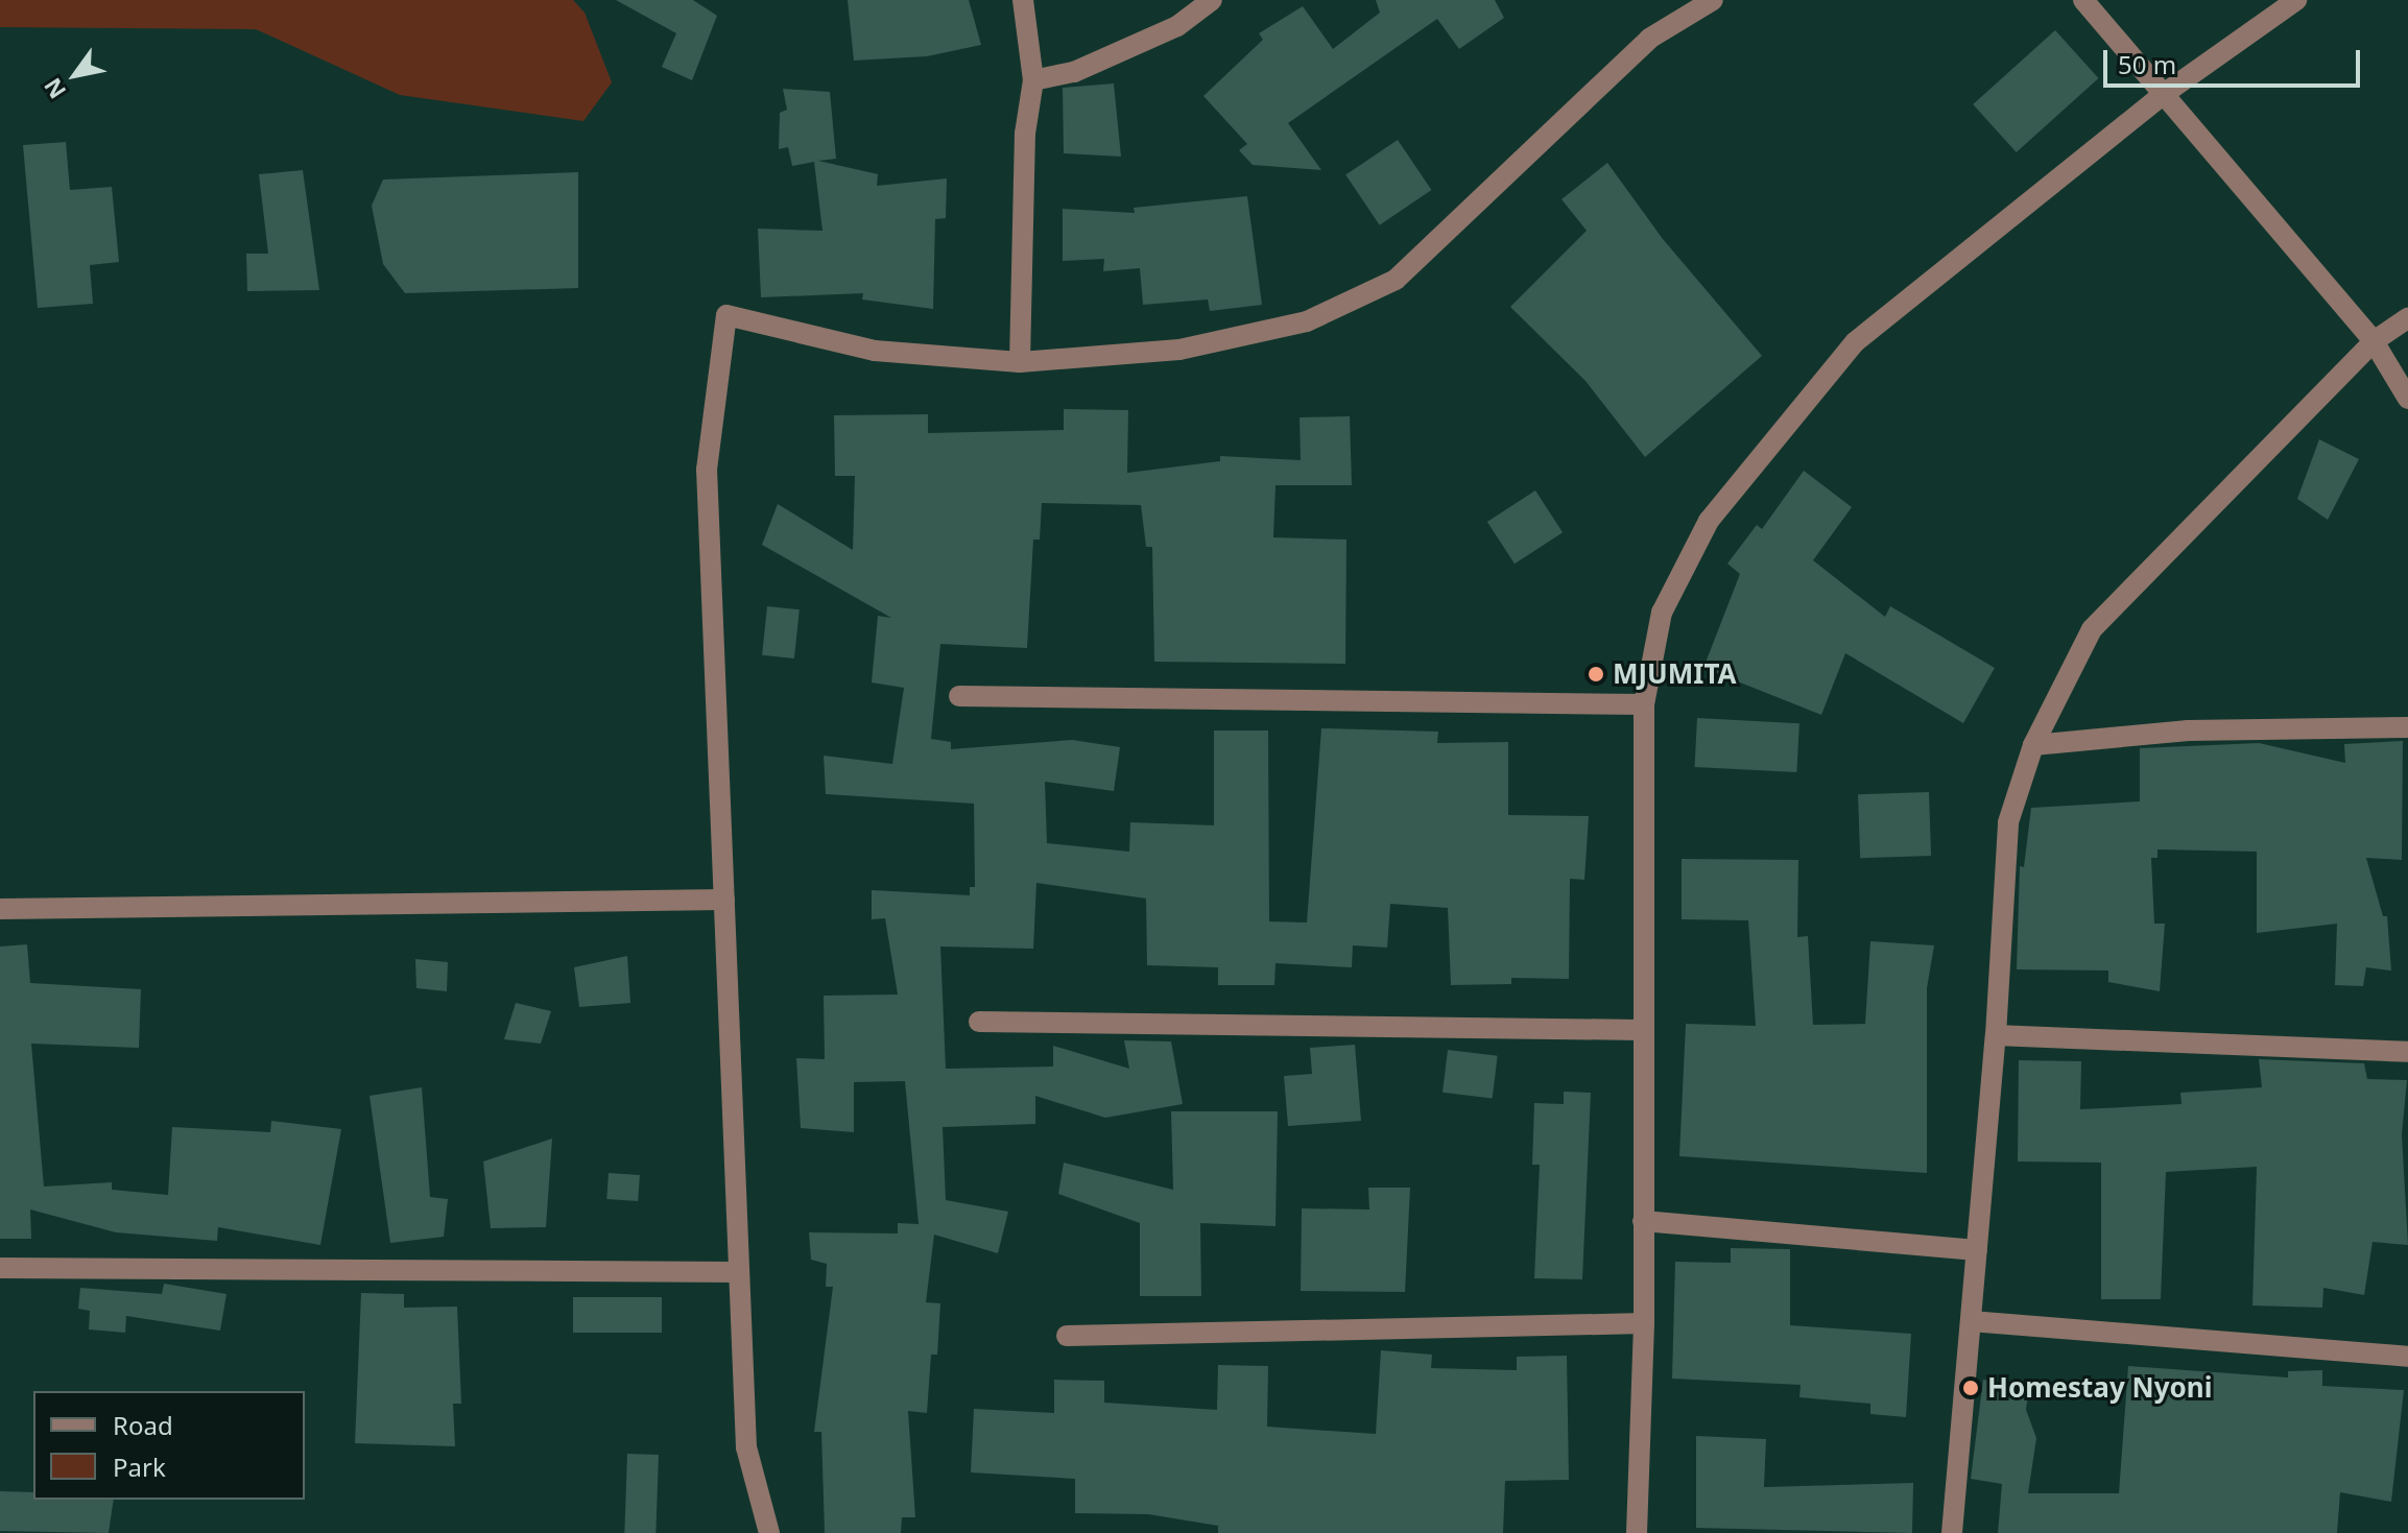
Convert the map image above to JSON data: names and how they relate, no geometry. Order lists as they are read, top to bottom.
{
  "places": ["MJUMITA", "Homestay Nyoni"],
  "legend": ["Road", "Park"],
  "scale_bar": "50 m",
  "north": "bottom left"
}
